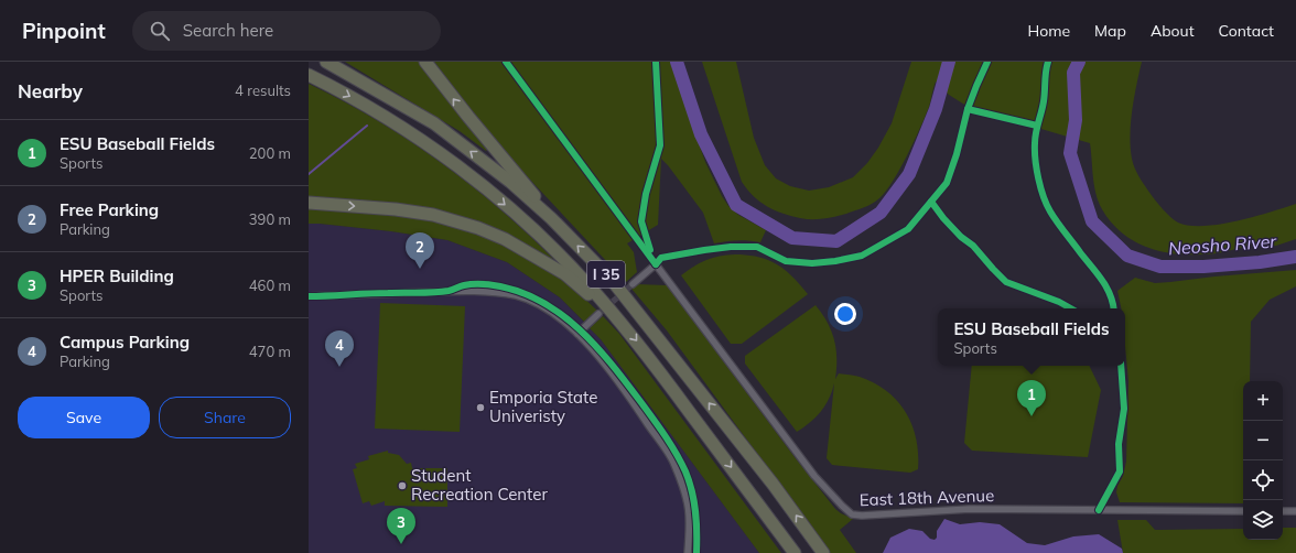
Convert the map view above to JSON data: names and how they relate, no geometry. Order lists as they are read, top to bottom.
{
  "streets": {
    "highway": ["I 35"],
    "street": ["East 18th Avenue"]
  },
  "water": ["Neosho River"],
  "places": ["Emporia State Univeristy", "Student Recreation Center"],
  "page": {
    "header": "Pinpoint",
    "search": "Search here",
    "nav": [
      "Home",
      "Map",
      "About",
      "Contact"
    ],
    "heading": ["Nearby", "4 results"],
    "list": [
      {
        "mark": "1",
        "name": "ESU Baseball Fields",
        "note": "Sports",
        "value": "200 m"
      },
      {
        "mark": "2",
        "name": "Free Parking",
        "note": "Parking",
        "value": "390 m"
      },
      {
        "mark": "3",
        "name": "HPER Building",
        "note": "Sports",
        "value": "460 m"
      },
      {
        "mark": "4",
        "name": "Campus Parking",
        "note": "Parking",
        "value": "470 m"
      }
    ],
    "pins": [
      "2",
      "4",
      "1",
      "3"
    ],
    "popup": ["ESU Baseball Fields", "Sports"],
    "map_buttons": ["+", "−"],
    "buttons": ["Save", "Share"]
  }
}
